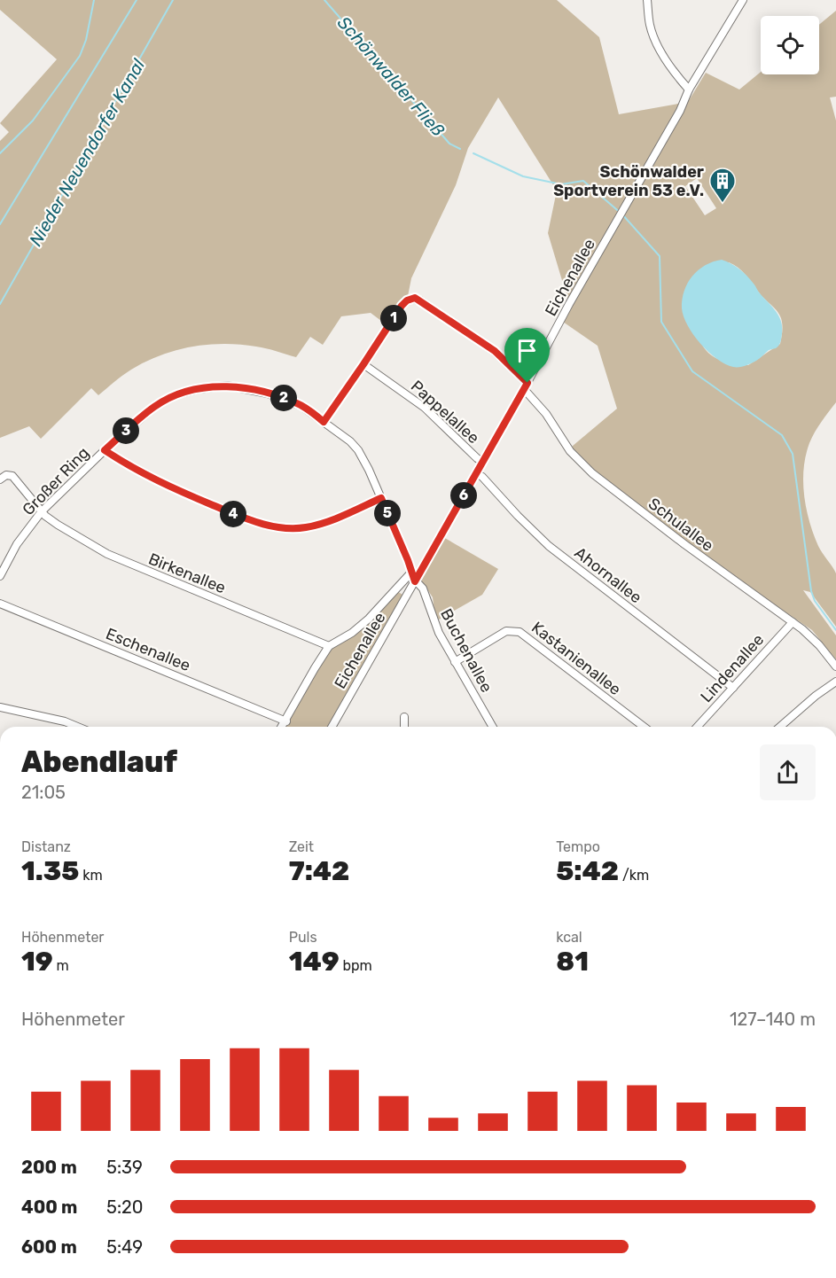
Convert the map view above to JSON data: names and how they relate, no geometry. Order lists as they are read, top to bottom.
{
  "streets": {
    "street": [
      "Eichenallee",
      "Pappelallee",
      "Großer Ring",
      "Schulallee",
      "Birkenallee",
      "Ahornallee",
      "Eschenallee",
      "Buchenallee",
      "Kastanienallee",
      "Lindenallee"
    ]
  },
  "crossings": [
    ["Eichenallee", "Pappelallee"],
    ["Eichenallee", "Großer Ring"],
    ["Eichenallee", "Schulallee"],
    ["Eichenallee", "Birkenallee"],
    ["Eichenallee", "Ahornallee"],
    ["Eichenallee", "Eschenallee"],
    ["Eichenallee", "Buchenallee"],
    ["Pappelallee", "Schulallee"],
    ["Großer Ring", "Birkenallee"],
    ["Großer Ring", "Buchenallee"],
    ["Schulallee", "Lindenallee"],
    ["Ahornallee", "Lindenallee"],
    ["Buchenallee", "Kastanienallee"]
  ],
  "water": ["Schönwalder Fließ", "Nieder Neuendorfer Kanal"],
  "places": {
    "building": ["Schönwalder Sportverein 53 e.V."]
  },
  "page": {
    "pins": [
      "1",
      "2",
      "3",
      "6",
      "5",
      "4"
    ],
    "heading": ["Abendlauf", "21:05"],
    "stats": [
      ["Distanz", "1.35 km"],
      ["Zeit", "7:42"],
      ["Tempo", "5:42 /km"],
      ["Höhenmeter", "19 m"],
      ["Puls", "149 bpm"],
      ["kcal", "81"]
    ],
    "chart": ["Höhenmeter", "127–140 m"],
    "list": [
      {
        "name": "200 m",
        "note": "5:39"
      },
      {
        "name": "400 m",
        "note": "5:20"
      },
      {
        "name": "600 m",
        "note": "5:49"
      }
    ]
  }
}
